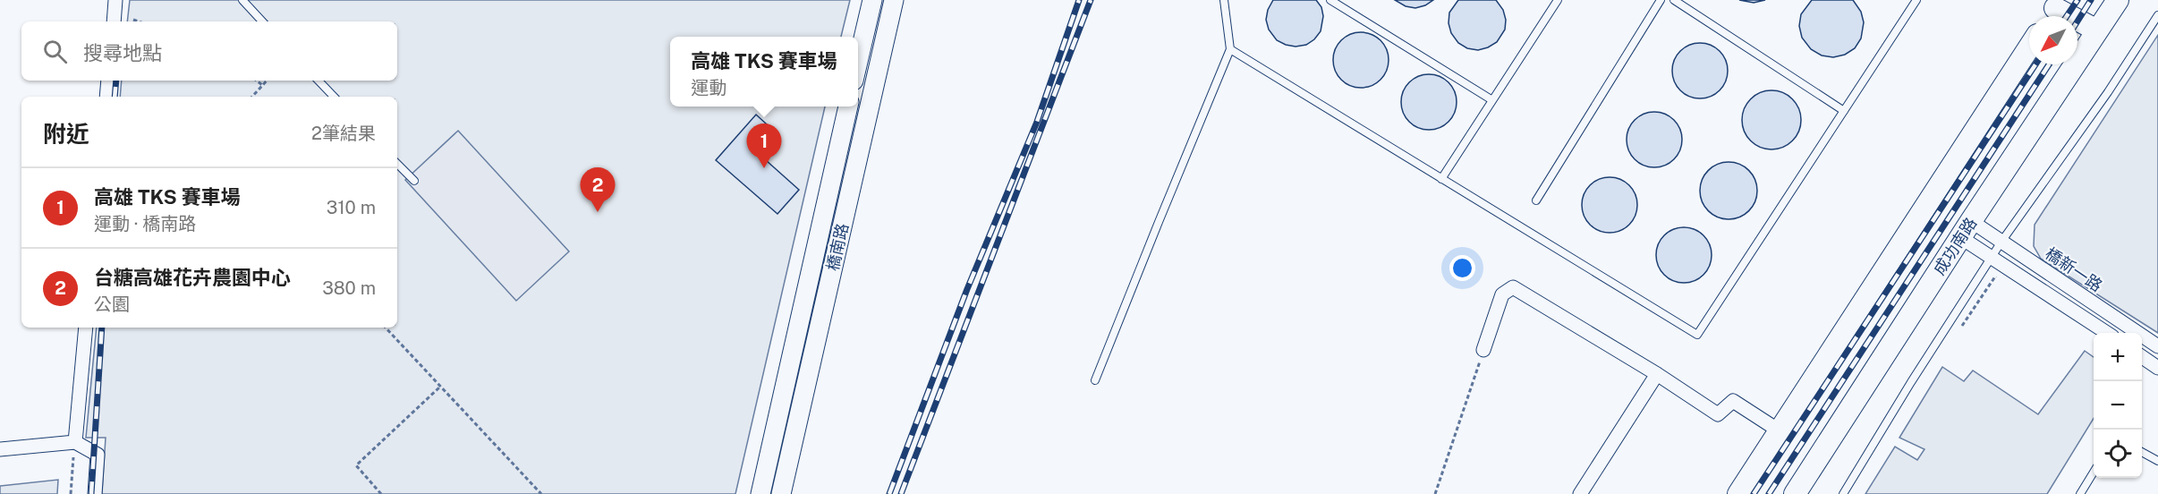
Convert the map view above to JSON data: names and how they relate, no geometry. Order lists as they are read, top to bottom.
{
  "streets": {
    "main road": ["成功南路"],
    "street": ["橋南路", "橋新一路"]
  },
  "crossings": [
    ["成功南路", "橋新一路"]
  ],
  "north": "bottom left",
  "page": {
    "search": "搜尋地點",
    "popup": ["高雄 TKS 賽車場", "運動"],
    "heading": ["附近", "2筆結果"],
    "pins": ["1", "2"],
    "list": [
      {
        "mark": "1",
        "name": "高雄 TKS 賽車場",
        "note": "運動 · 橋南路",
        "value": "310 m"
      },
      {
        "mark": "2",
        "name": "台糖高雄花卉農園中心",
        "note": "公園",
        "value": "380 m"
      }
    ],
    "map_buttons": ["+", "−"]
  }
}
